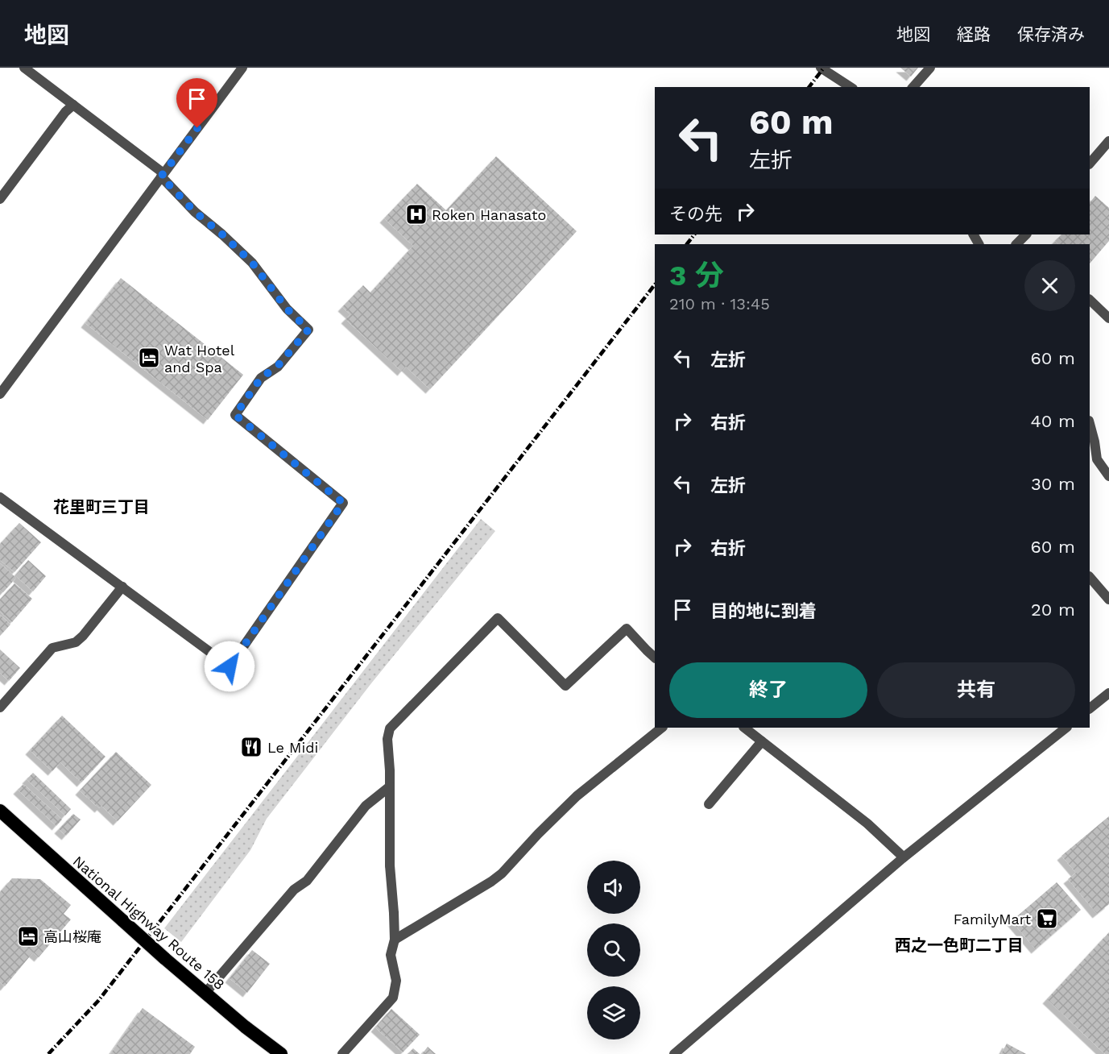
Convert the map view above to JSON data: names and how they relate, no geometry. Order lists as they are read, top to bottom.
{
  "streets": {
    "highway": ["National Highway Route 158"]
  },
  "districts": ["花里町三丁目", "西之一色町二丁目"],
  "places": {
    "hospital": ["Roken Hanasato"],
    "hotel": ["Wat Hotel and Spa", "高山桜庵"],
    "restaurant": ["Le Midi"],
    "supermarket": ["FamilyMart"]
  },
  "page": {
    "header": "地図",
    "nav": ["地図", "経路", "保存済み"],
    "turn": ["60 m", "左折"],
    "then": "その先",
    "heading": ["3 分", "210 m · 13:45"],
    "list": [
      {
        "name": "左折",
        "value": "60 m"
      },
      {
        "name": "右折",
        "value": "40 m"
      },
      {
        "name": "左折",
        "value": "30 m"
      },
      {
        "name": "右折",
        "value": "60 m"
      },
      {
        "name": "目的地に到着",
        "value": "20 m"
      }
    ],
    "buttons": ["終了", "共有"]
  }
}
